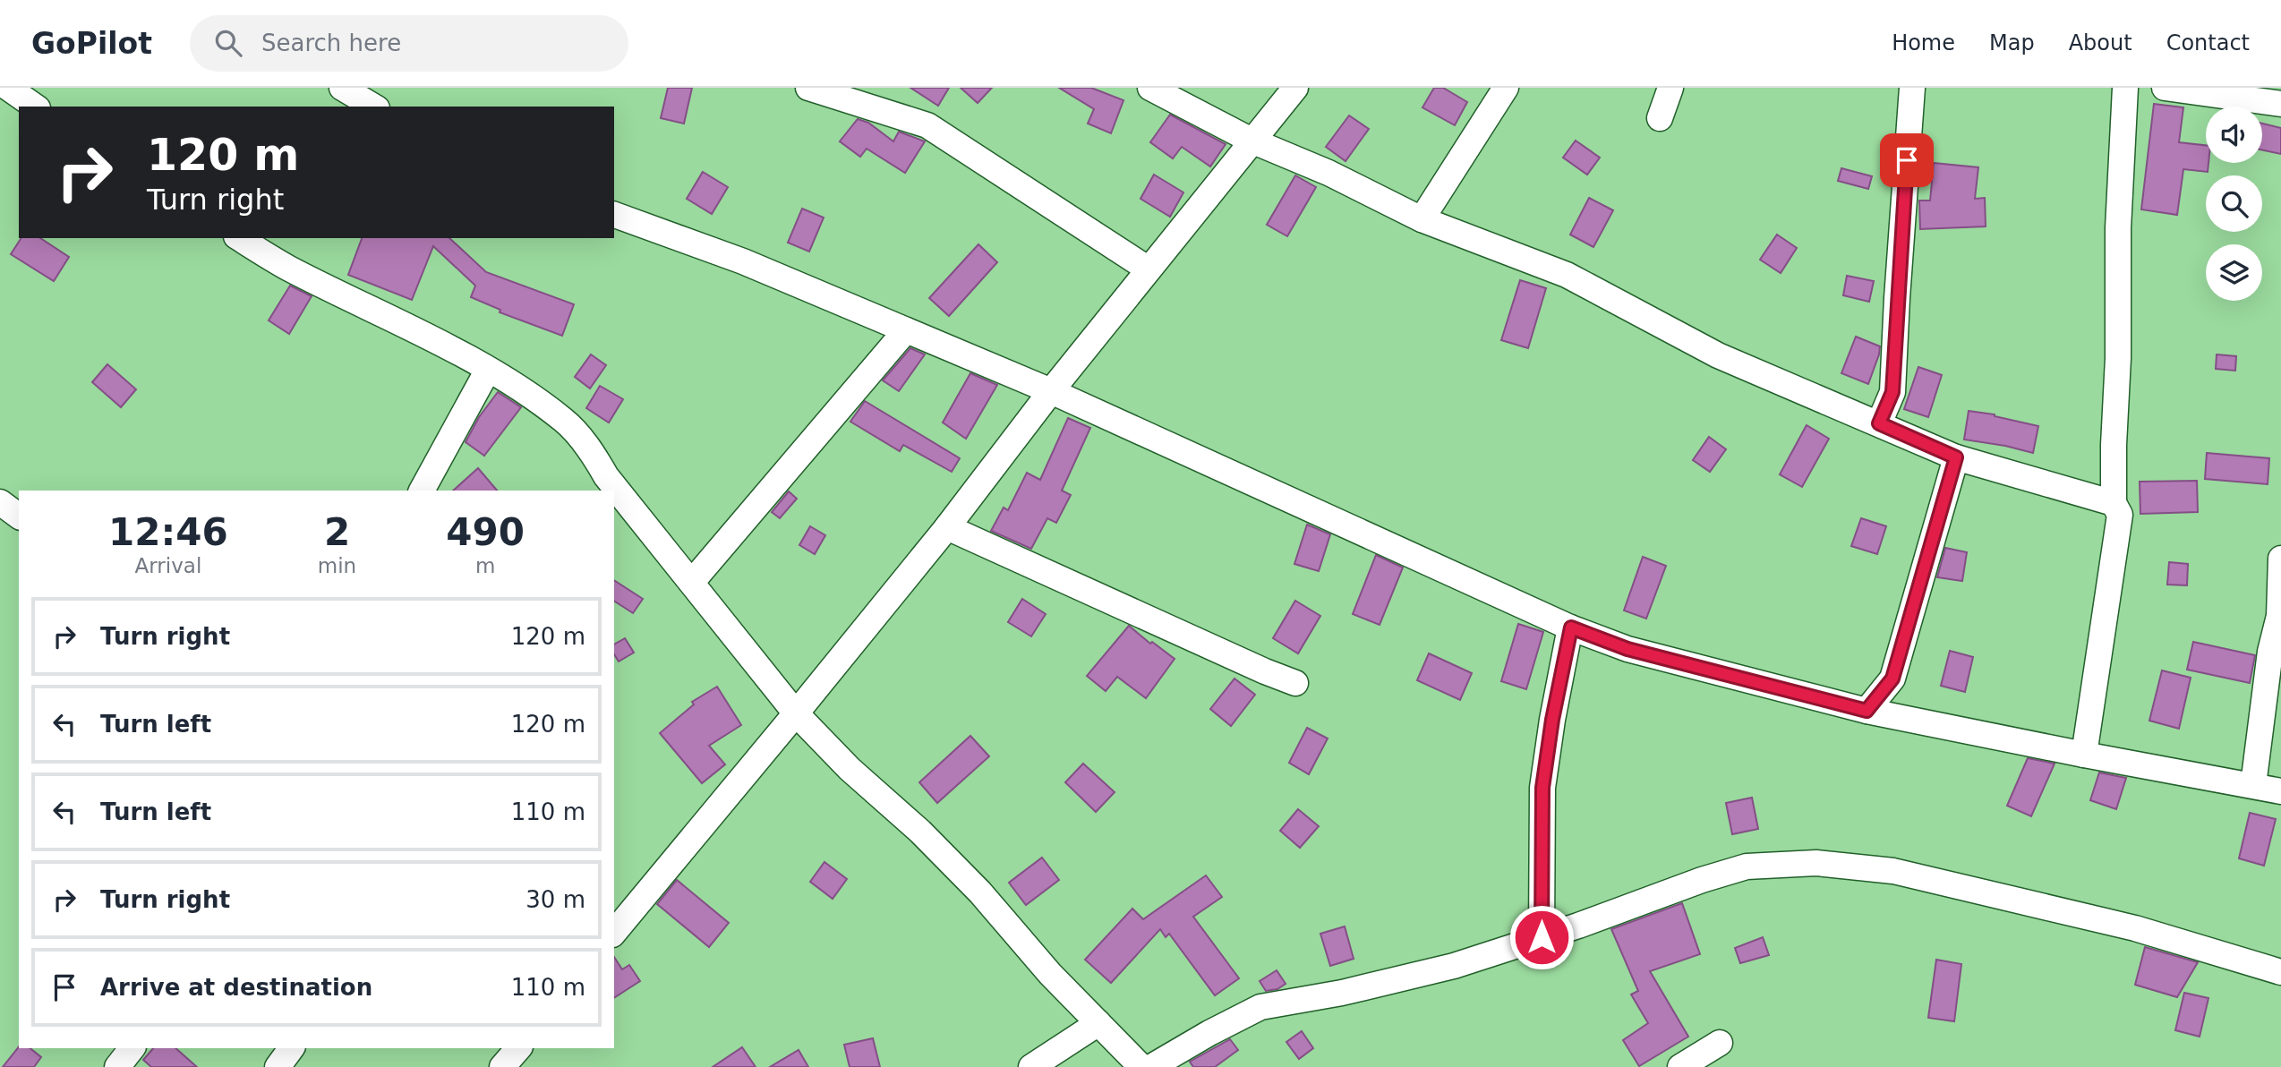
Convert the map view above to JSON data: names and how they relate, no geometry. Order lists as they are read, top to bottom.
{
  "page": {
    "header": "GoPilot",
    "search": "Search here",
    "nav": [
      "Home",
      "Map",
      "About",
      "Contact"
    ],
    "turn": ["120 m", "Turn right"],
    "eta": [
      "12:46",
      "Arrival",
      "2",
      "min",
      "490",
      "m"
    ],
    "list": [
      {
        "name": "Turn right",
        "value": "120 m"
      },
      {
        "name": "Turn left",
        "value": "120 m"
      },
      {
        "name": "Turn left",
        "value": "110 m"
      },
      {
        "name": "Turn right",
        "value": "30 m"
      },
      {
        "name": "Arrive at destination",
        "value": "110 m"
      }
    ]
  }
}
